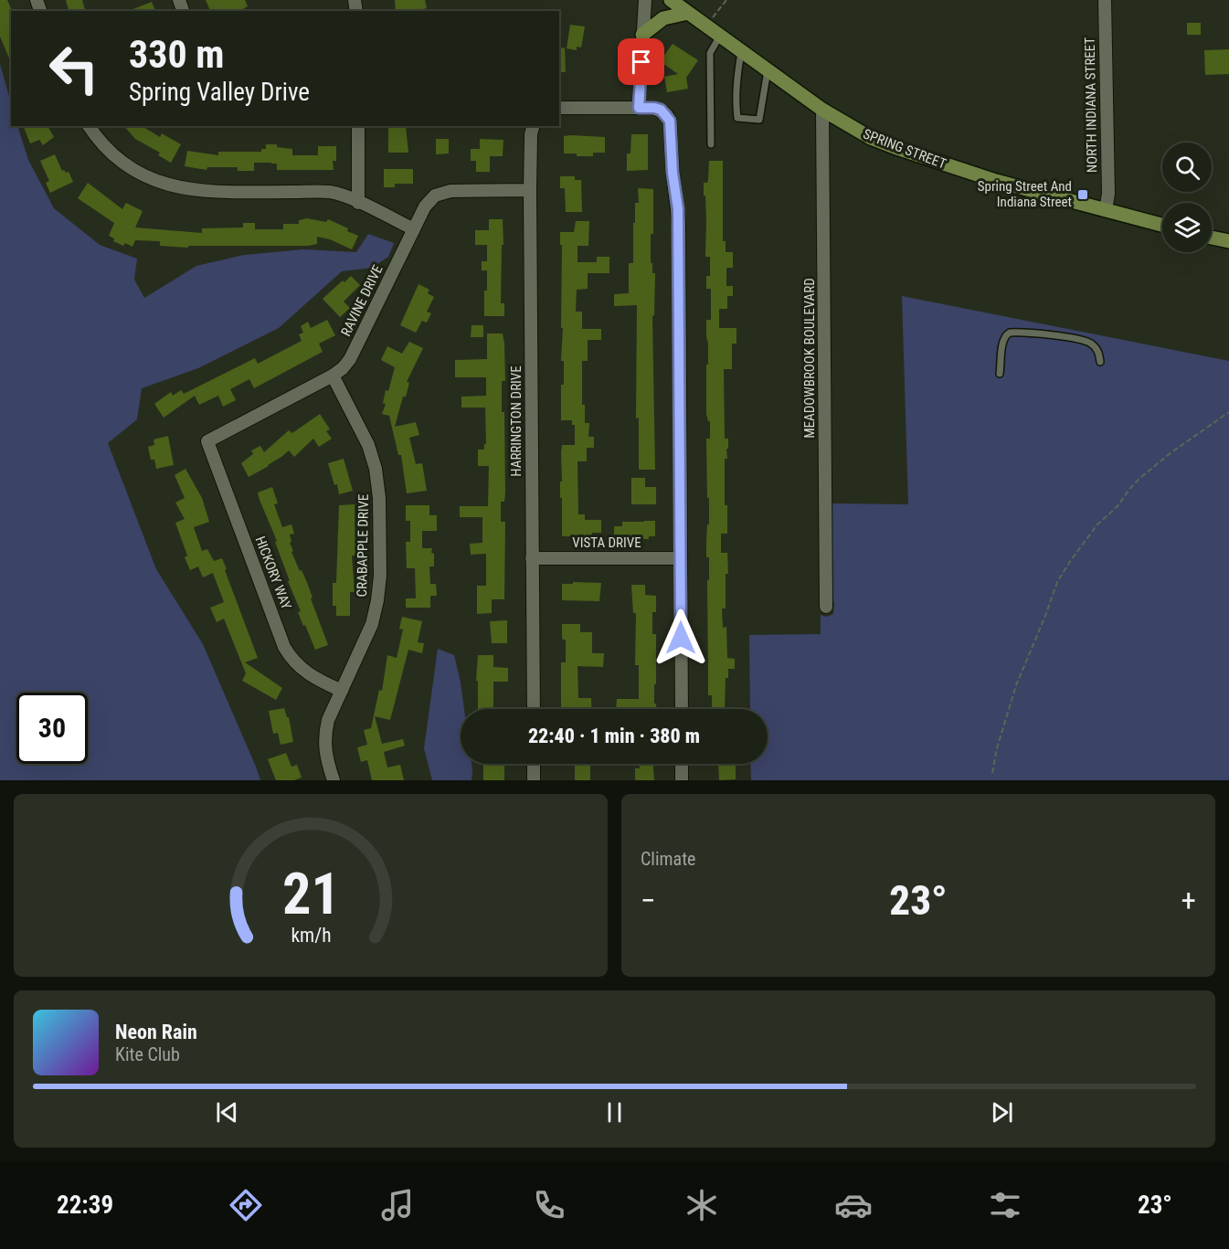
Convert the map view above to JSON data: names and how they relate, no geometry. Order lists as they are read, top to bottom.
{
  "streets": {
    "main road": ["SPRING STREET"],
    "street": [
      "NORTH INDIANA STREET",
      "RAVINE DRIVE",
      "MEADOWBROOK BOULEVARD",
      "HARRINGTON DRIVE",
      "VISTA DRIVE",
      "CRABAPPLE DRIVE",
      "HICKORY WAY"
    ]
  },
  "crossings": [
    ["NORTH INDIANA STREET", "SPRING STREET"],
    ["SPRING STREET", "MEADOWBROOK BOULEVARD"],
    ["RAVINE DRIVE", "HARRINGTON DRIVE"],
    ["RAVINE DRIVE", "CRABAPPLE DRIVE"],
    ["RAVINE DRIVE", "HICKORY WAY"],
    ["HARRINGTON DRIVE", "VISTA DRIVE"],
    ["CRABAPPLE DRIVE", "HICKORY WAY"]
  ],
  "places": {
    "transit": ["Spring Street And Indiana Street"]
  },
  "page": {
    "turn": ["330 m", "Spring Valley Drive"],
    "limit": "30",
    "trip": "22:40 · 1 min · 380 m",
    "tile": "Climate",
    "heat": ["−", "23°", "+"],
    "song": ["Neon Rain", "Kite Club"],
    "tabs": ["22:39", "23°"],
    "gauge": ["21", "km/h"]
  }
}
